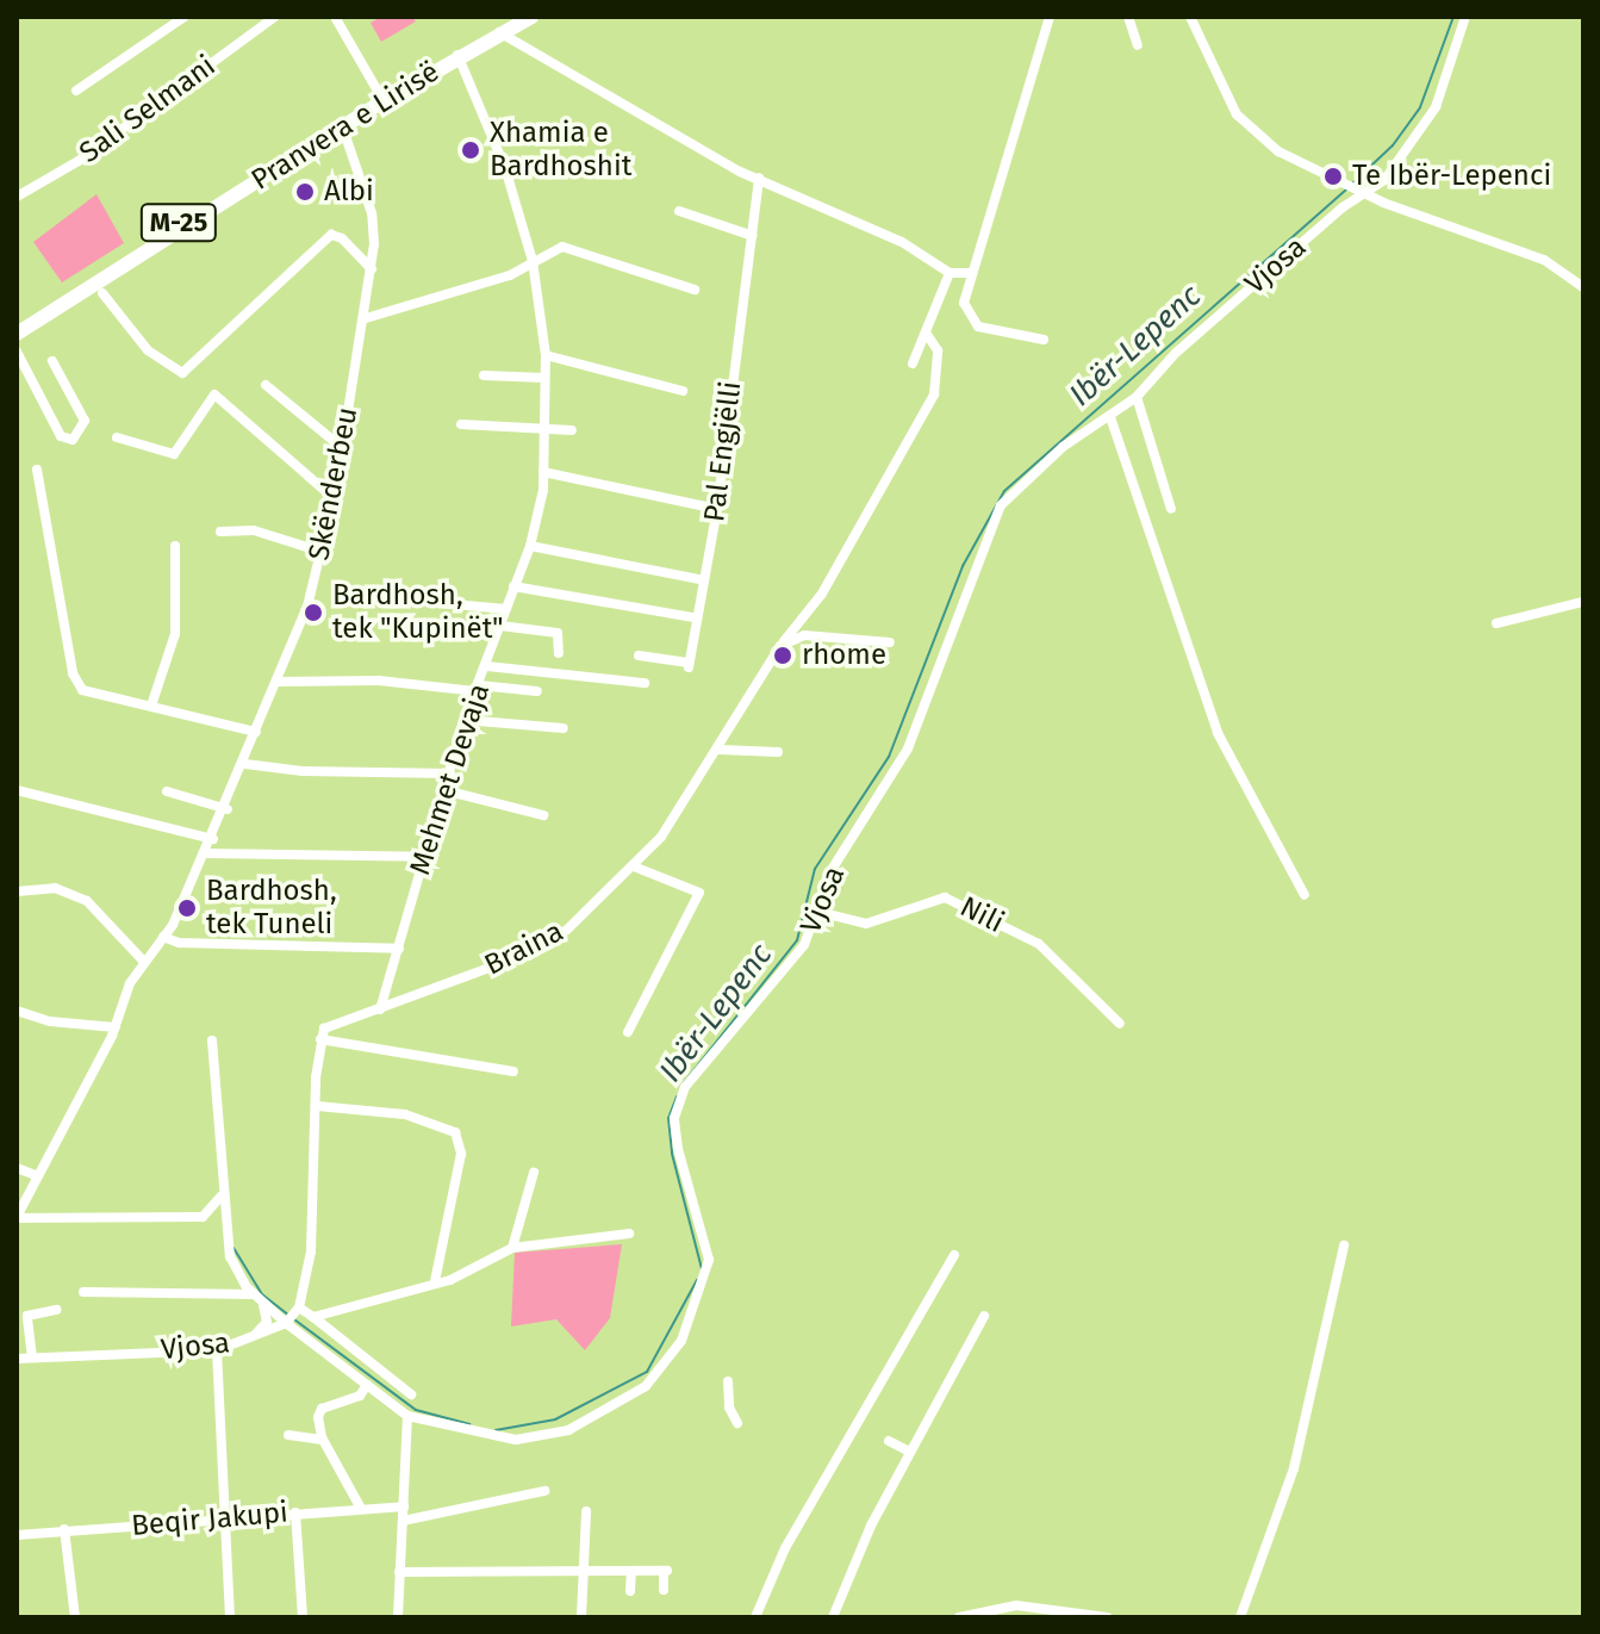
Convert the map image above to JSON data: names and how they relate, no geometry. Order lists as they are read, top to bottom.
{
  "streets": {
    "main road": ["Pranvera e Lirisë", "M-25"],
    "street": [
      "Sali Selmani",
      "Vjosa",
      "Pal Engjëlli",
      "Skënderbeu",
      "Mehmet Devaja",
      "Nili",
      "Braina",
      "Beqir Jakupi"
    ]
  },
  "crossings": [
    ["Pranvera e Lirisë", "Skënderbeu"],
    ["Pranvera e Lirisë", "Mehmet Devaja"],
    ["Vjosa", "Nili"],
    ["Mehmet Devaja", "Braina"]
  ],
  "water": ["Ibër-Lepenc"],
  "places": [
    "Xhamia e Bardhoshit",
    "Te Ibër-Lepenci",
    "Albi",
    "Bardhosh, tek \"Kupinët\"",
    "rhome",
    "Bardhosh, tek Tuneli"
  ]
}
